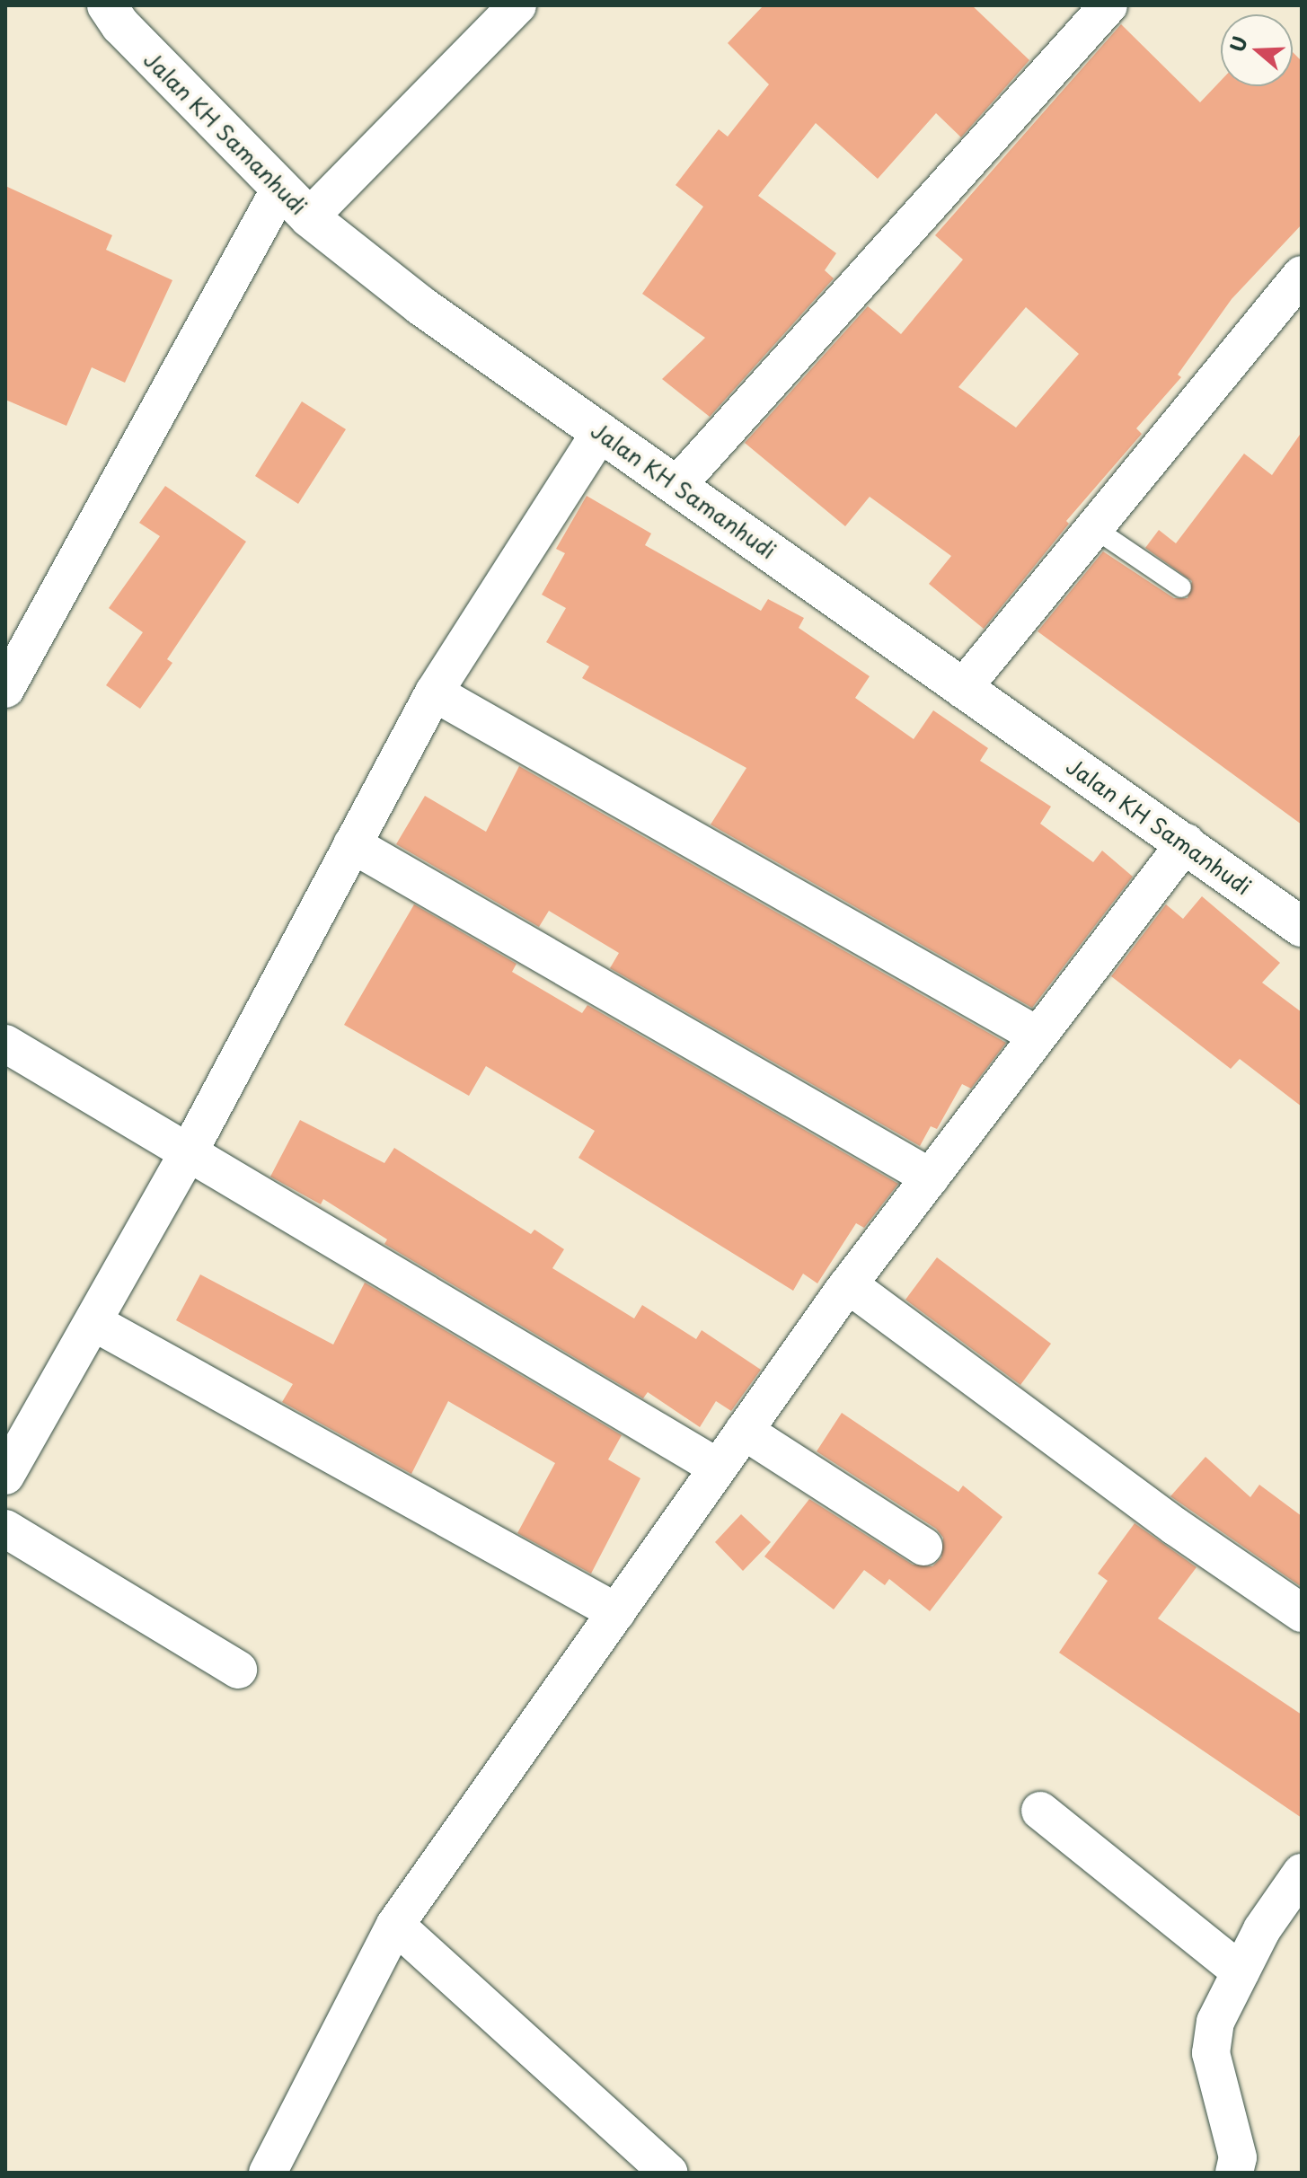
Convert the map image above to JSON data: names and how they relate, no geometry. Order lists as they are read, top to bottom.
{
  "streets": {
    "main road": ["Jalan KH Samanhudi"]
  },
  "north": "left"
}
